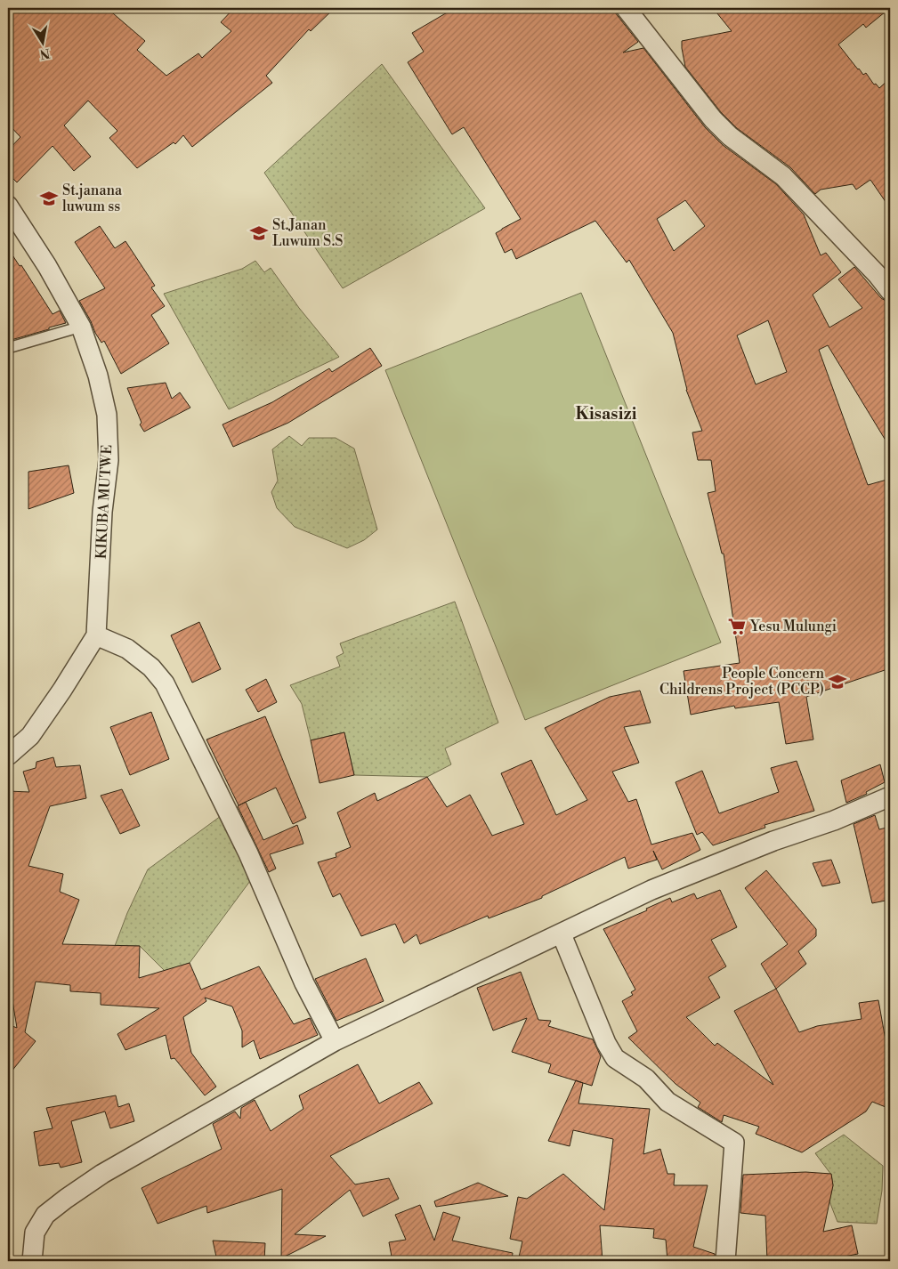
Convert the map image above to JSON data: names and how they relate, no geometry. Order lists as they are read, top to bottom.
{
  "streets": {
    "street": ["KIKUBA MUTWE"]
  },
  "districts": ["Kisasizi"],
  "places": {
    "school or university": ["St.janana luwum ss", "St.Janan Luwum S.S", "People Concern Childrens Project (PCCP)"],
    "supermarket": ["Yesu Mulungi"]
  },
  "north": "bottom"
}
